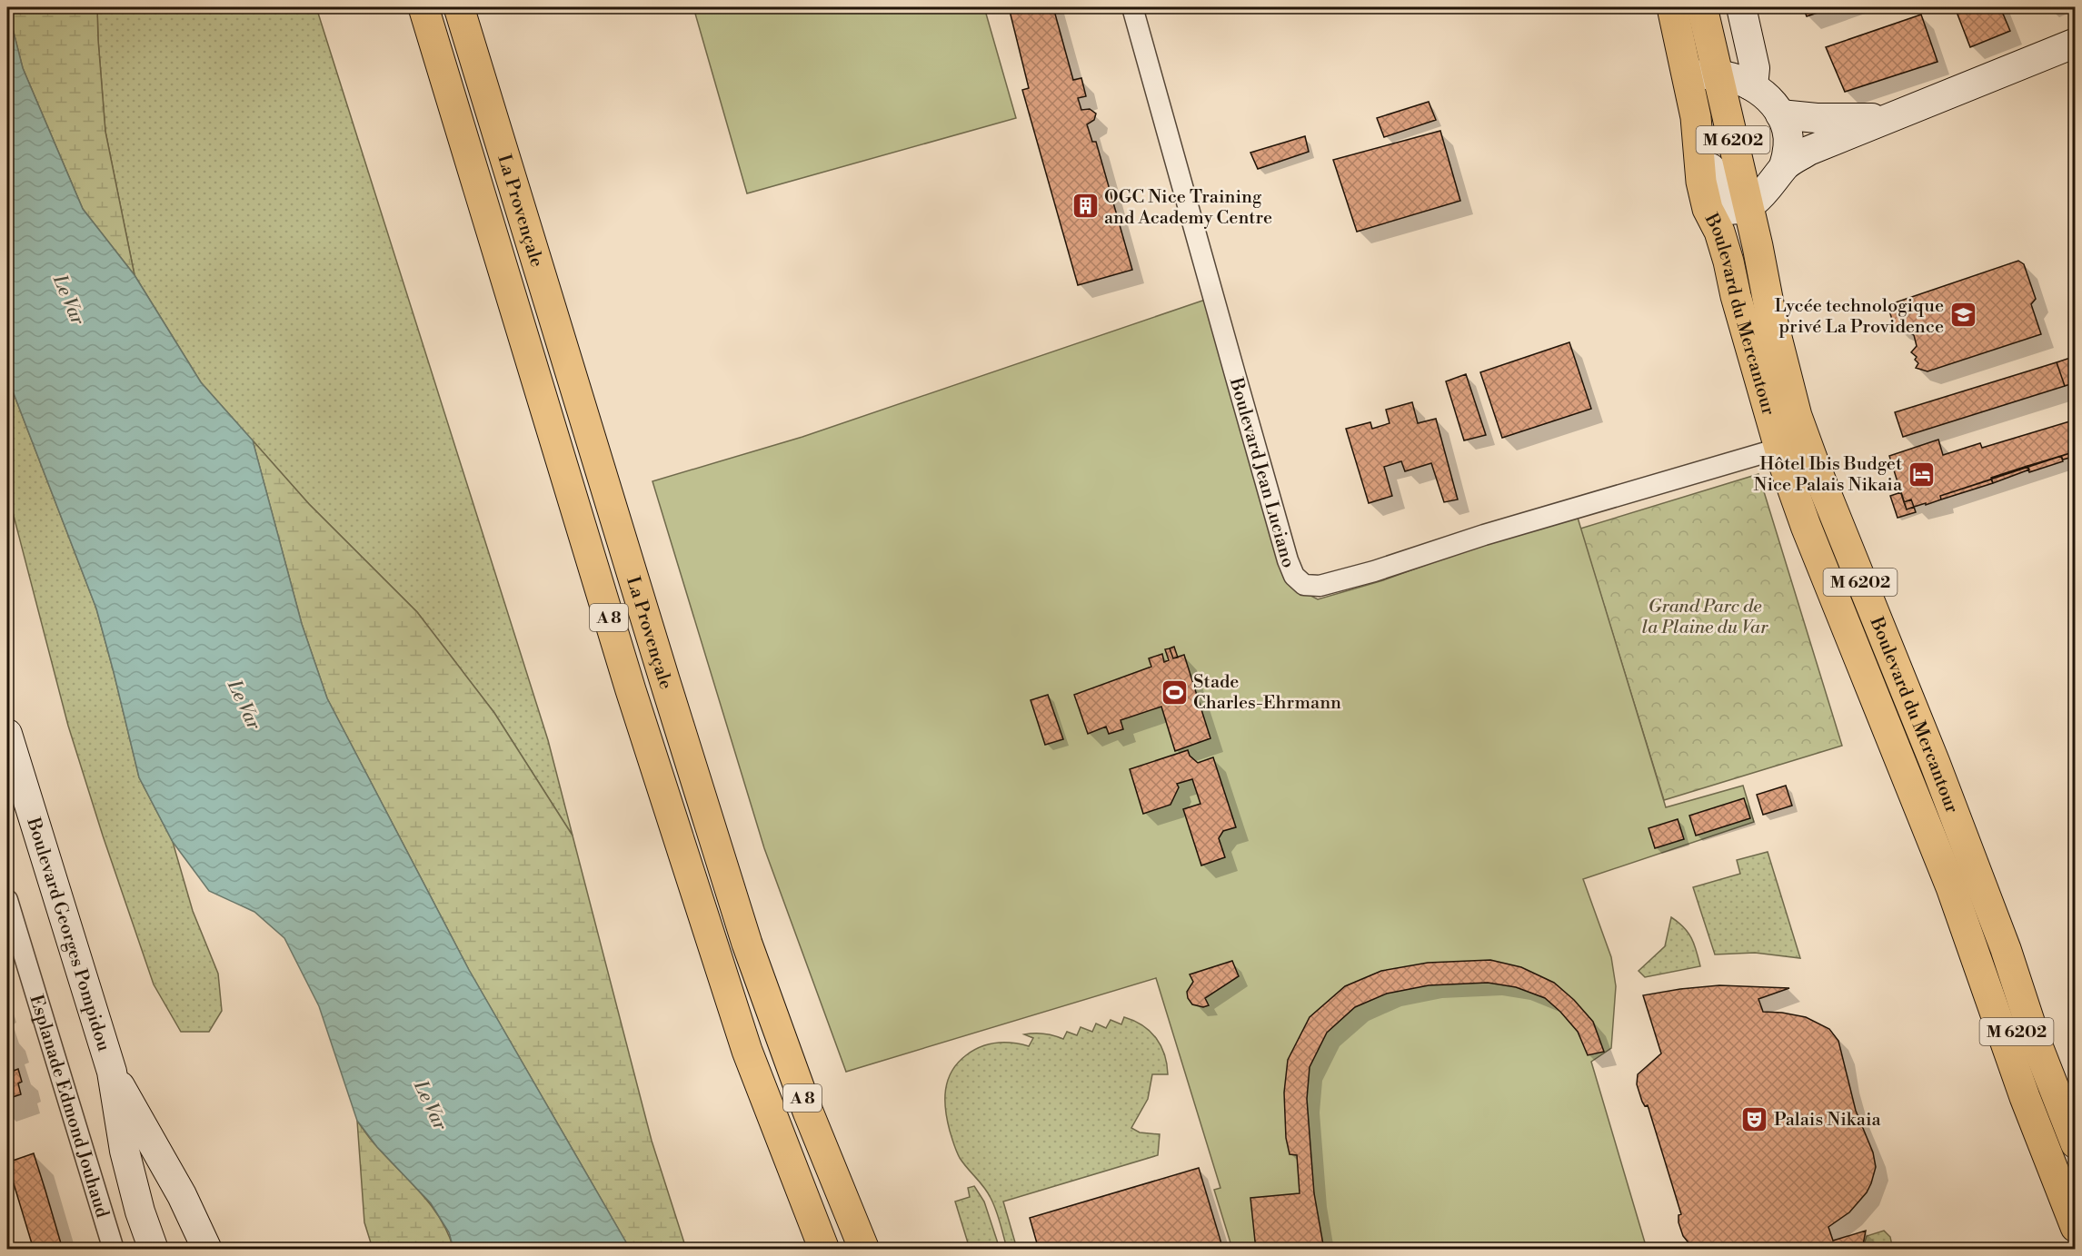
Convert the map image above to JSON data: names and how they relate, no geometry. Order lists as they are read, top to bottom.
{
  "streets": {
    "main road": [
      "M 6202",
      "La Provençale",
      "Boulevard du Mercantour",
      "A 8",
      "Boulevard Georges Pompidou"
    ],
    "street": ["Boulevard Jean Luciano", "Esplanade Edmond Jouhaud"]
  },
  "crossings": [
    ["Boulevard du Mercantour", "Boulevard Jean Luciano"]
  ],
  "water": ["Le Var"],
  "parks": ["Grand Parc de la Plaine du Var"],
  "places": {
    "building": ["OGC Nice Training and Academy Centre"],
    "school or university": ["Lycée technologique privé La Providence"],
    "hotel": ["Hôtel Ibis Budget Nice Palais Nikaia"],
    "sports": ["Stade Charles-Ehrmann"],
    "theatre": ["Palais Nikaia"]
  }
}
